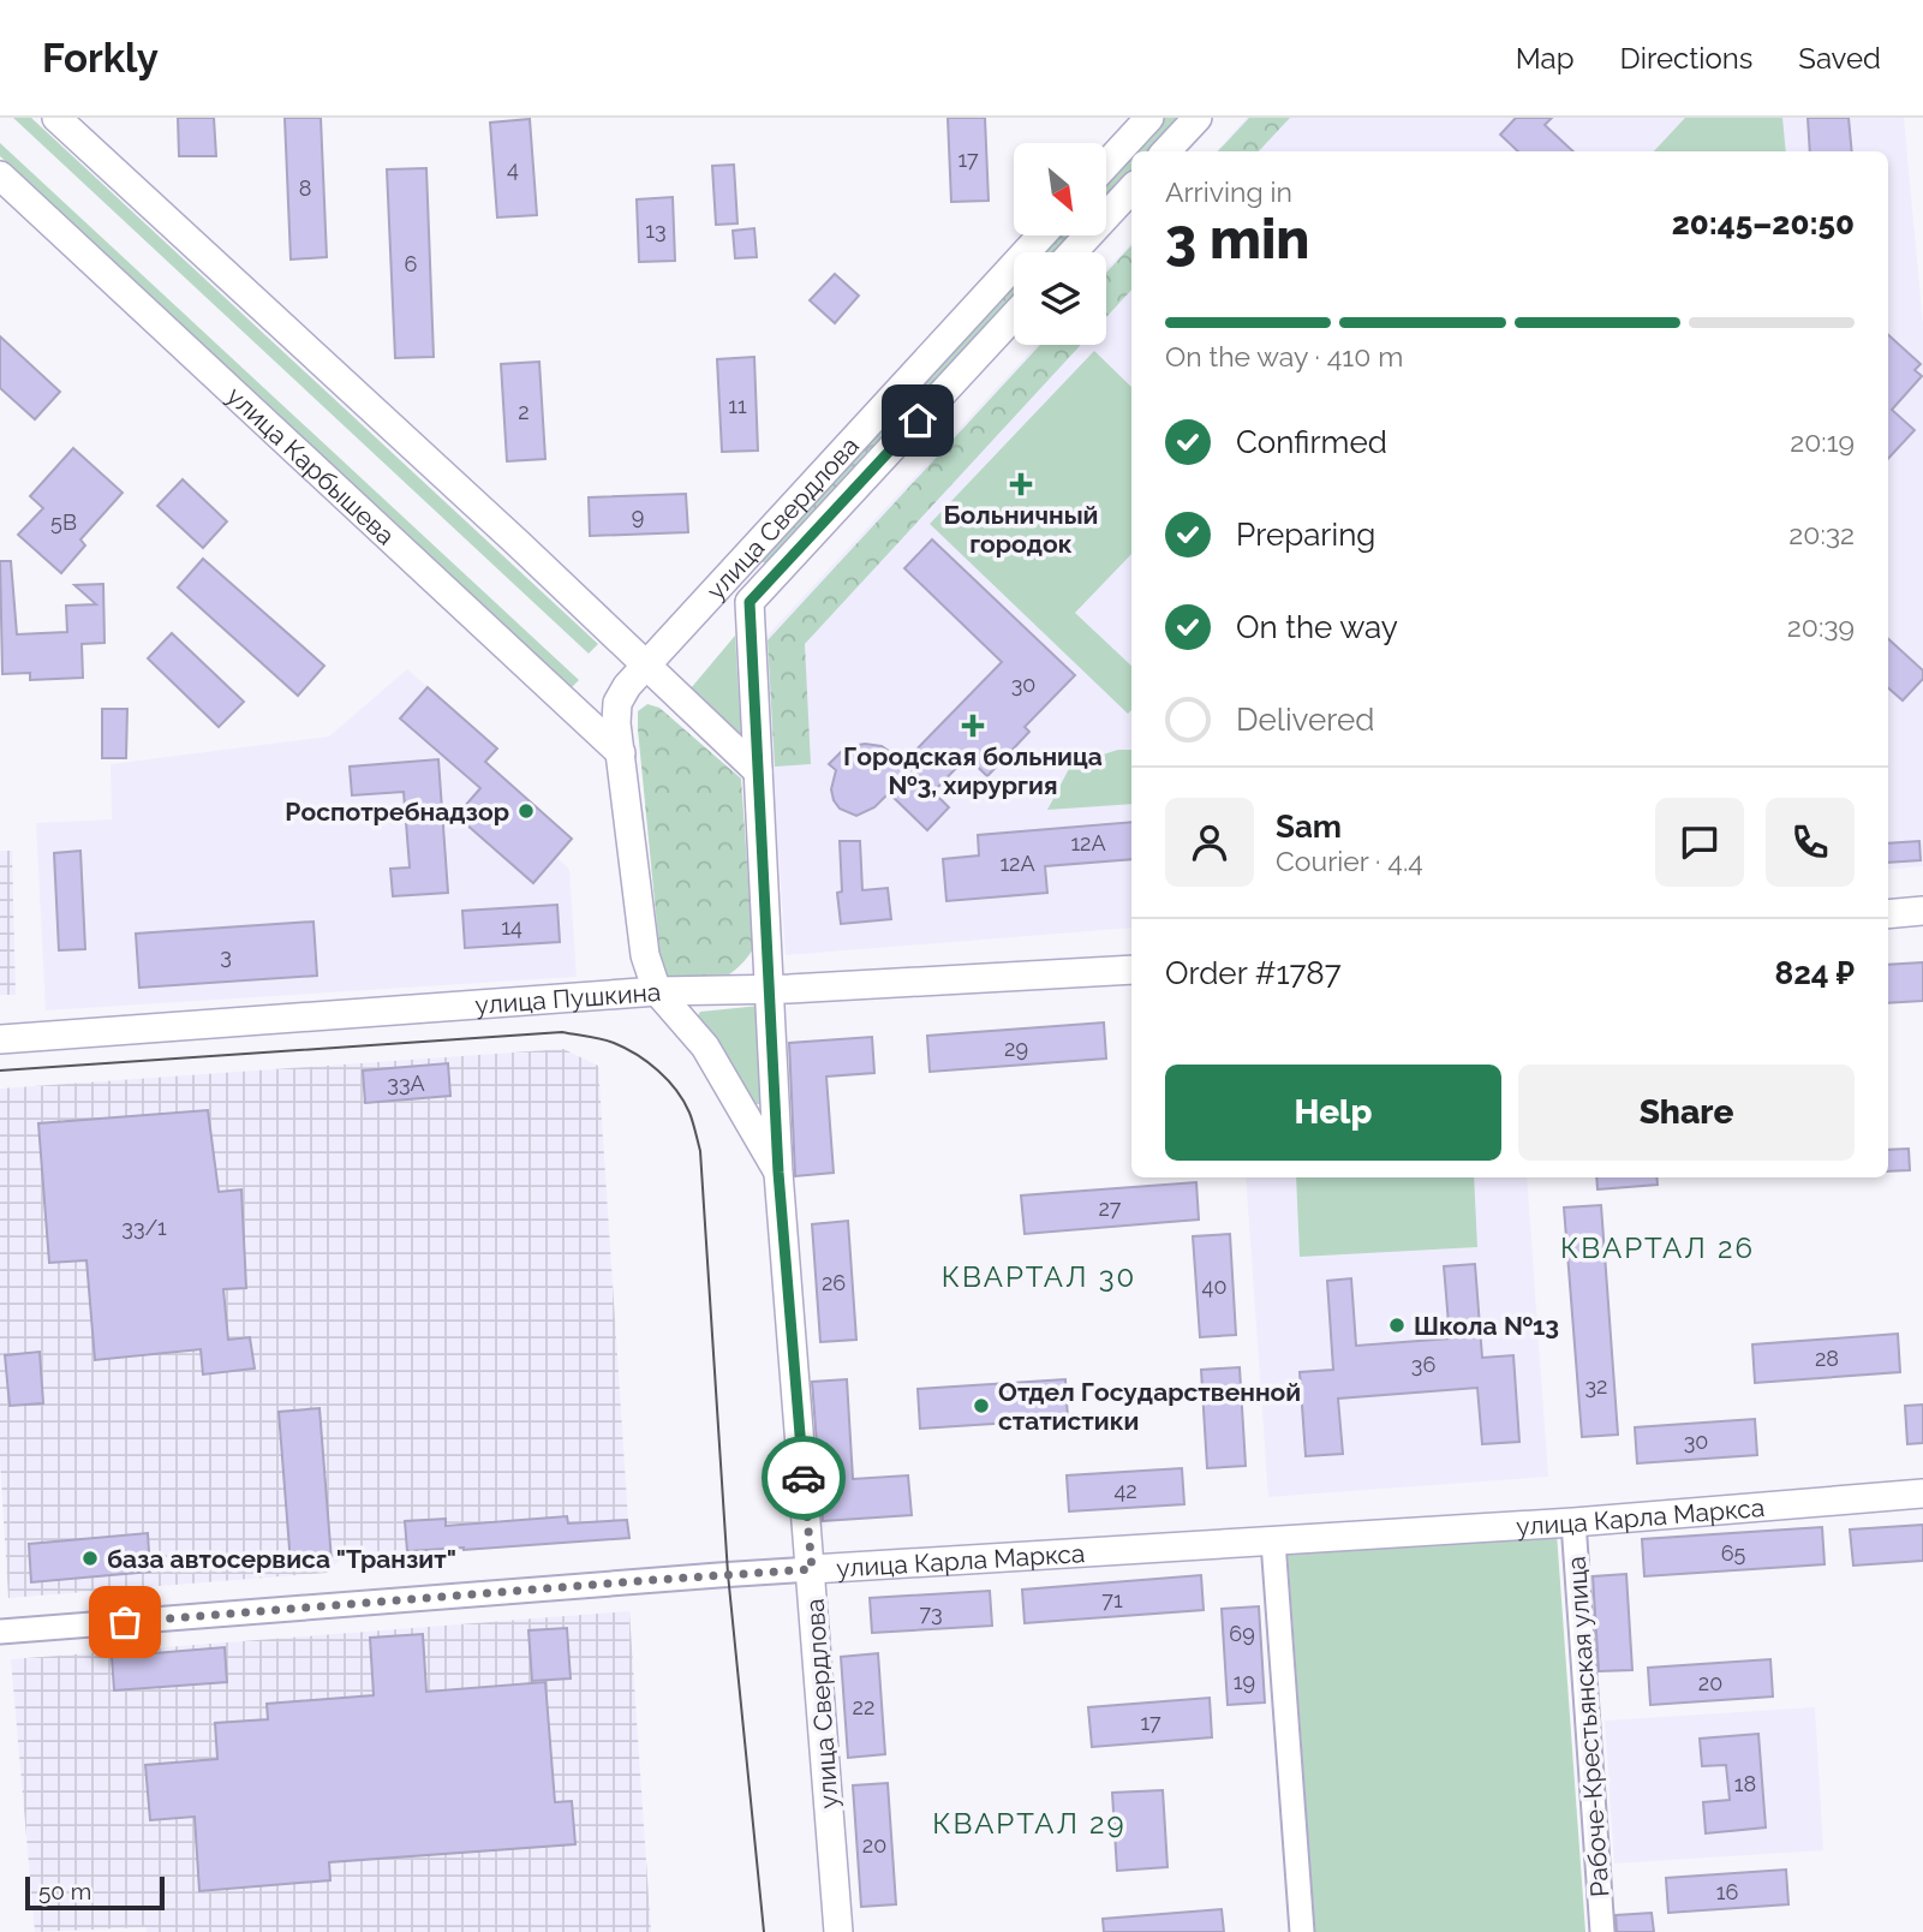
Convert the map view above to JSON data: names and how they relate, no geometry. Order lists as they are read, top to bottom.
{
  "streets": {
    "street": [
      "улица Карбышева",
      "улица Свердлова",
      "улица Пушкина",
      "улица Карла Маркса",
      "Рабоче-Крестьянская улица"
    ]
  },
  "crossings": [
    ["улица Карбышева", "улица Свердлова"],
    ["улица Свердлова", "улица Пушкина"],
    ["улица Свердлова", "улица Карла Маркса"],
    ["улица Карла Маркса", "Рабоче-Крестьянская улица"]
  ],
  "districts": ["КВАРТАЛ 26", "КВАРТАЛ 30", "КВАРТАЛ 29"],
  "places": {
    "health": ["Больничный городок", "Городская больница №3, хирургия"],
    "other": [
      "Роспотребнадзор",
      "Школа №13",
      "Отдел Государственной статистики",
      "база автосервиса \"Транзит\""
    ]
  },
  "house_numbers": [
    "17",
    "4",
    "8",
    "13",
    "6",
    "11",
    "2",
    "9",
    "5В",
    "30",
    "12А",
    "12А",
    "14",
    "3",
    "29",
    "33А",
    "27",
    "33/1",
    "26",
    "40",
    "28",
    "36",
    "32",
    "30",
    "42",
    "65",
    "71",
    "73",
    "69",
    "19",
    "20",
    "22",
    "17",
    "18",
    "20",
    "16"
  ],
  "scale_bar": "50 m",
  "north": "bottom right",
  "page": {
    "header": "Forkly",
    "nav": ["Map", "Directions", "Saved"],
    "heading": ["3 min", "Arriving in", "20:45–20:50"],
    "panel": [
      "Sam",
      "Courier · 4.4",
      "Order #1787",
      "824 ₽"
    ],
    "bar": "On the way · 410 m",
    "list": [
      ["Confirmed", "20:19"],
      ["Preparing", "20:32"],
      ["On the way", "20:39"],
      "Delivered"
    ],
    "buttons": ["Help", "Share"],
    "scale": "50 m"
  }
}
